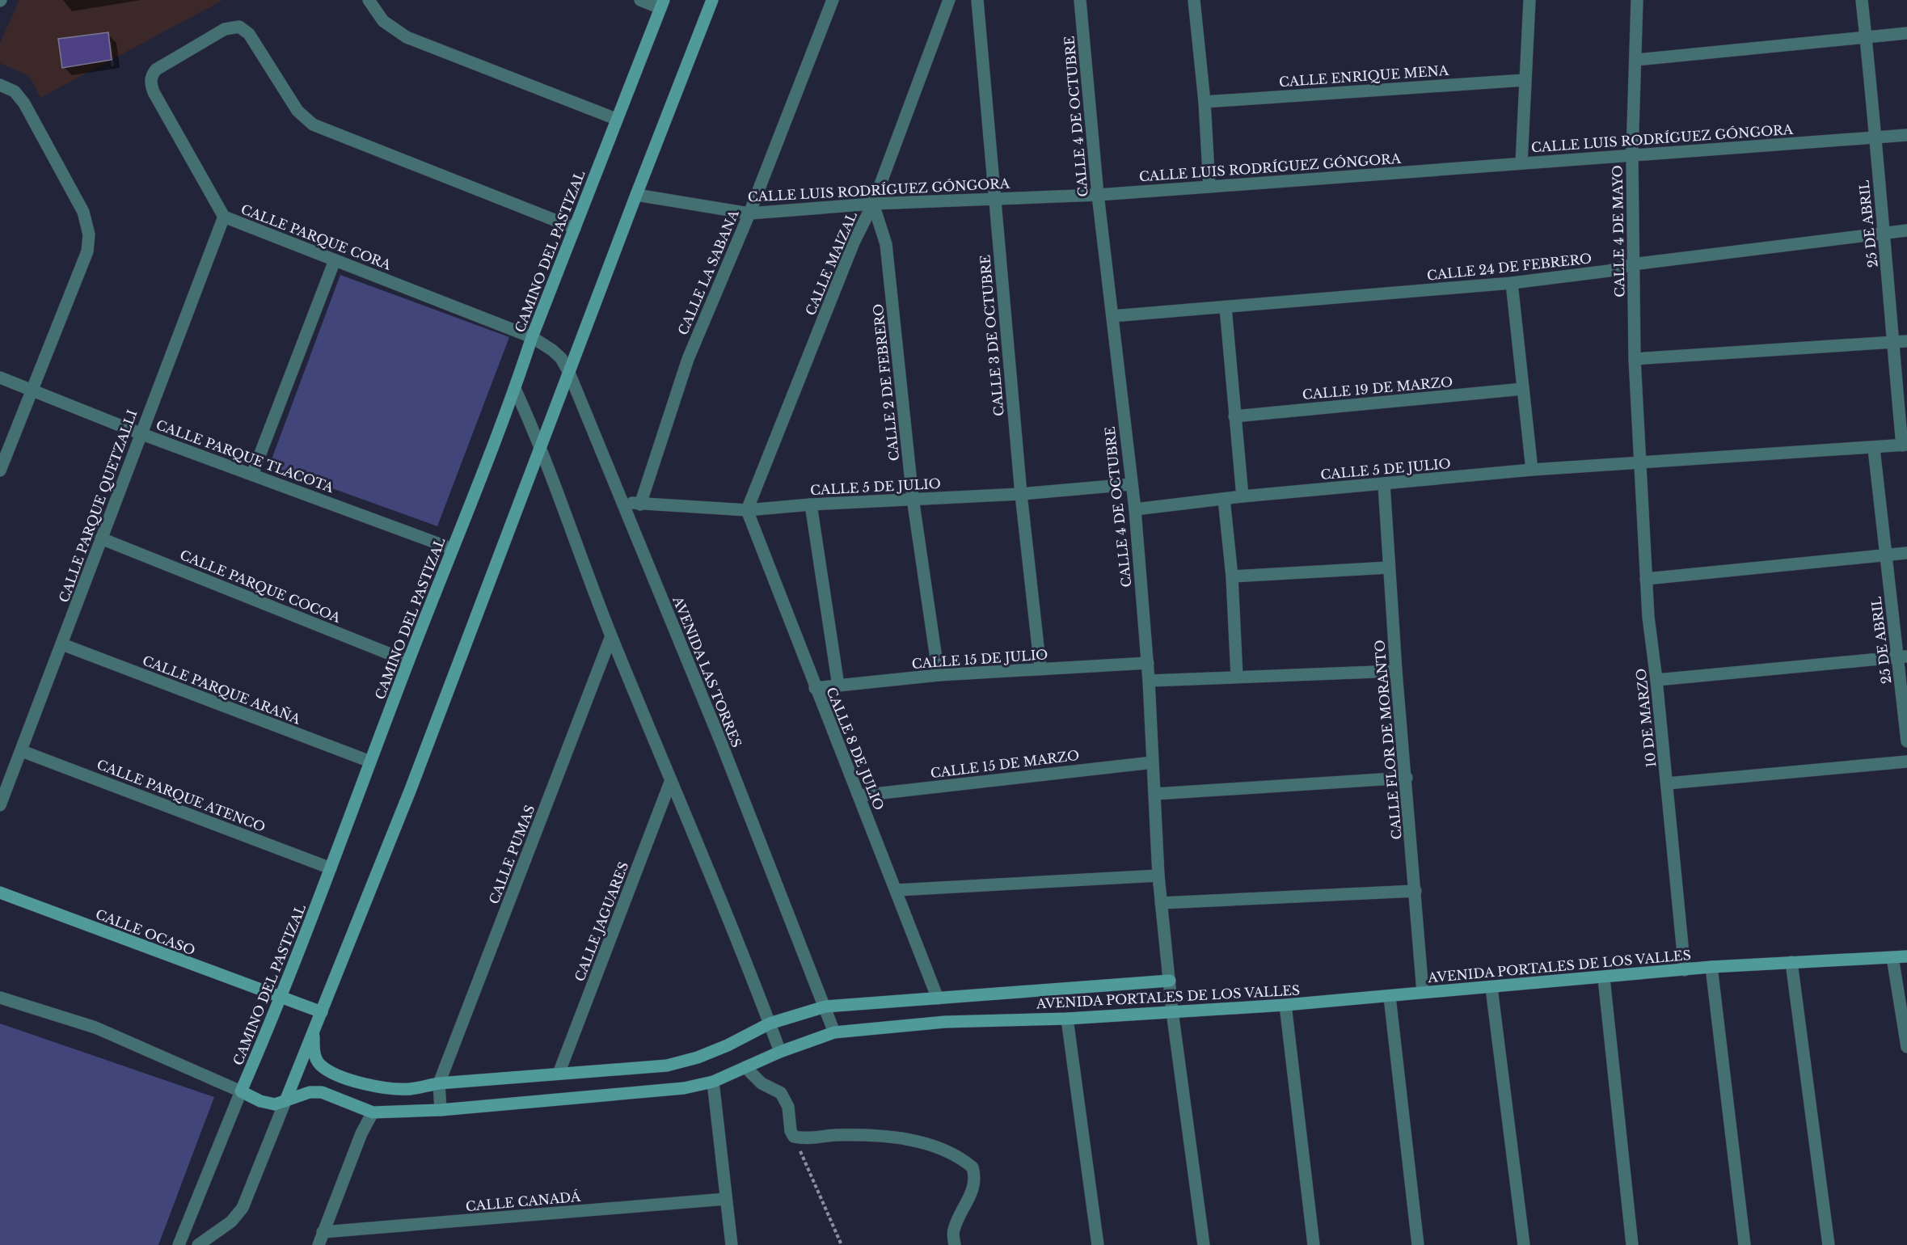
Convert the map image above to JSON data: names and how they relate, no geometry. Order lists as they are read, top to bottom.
{
  "streets": {
    "street": [
      "CALLE ENRIQUE MENA",
      "CALLE 4 DE OCTUBRE",
      "CALLE LUIS RODRÍGUEZ GÓNGORA",
      "25 DE ABRIL",
      "CALLE 4 DE MAYO",
      "CALLE PARQUE CORA",
      "CAMINO DEL PASTIZAL",
      "CALLE MAIZAL",
      "CALLE 24 DE FEBRERO",
      "CALLE LA SABANA",
      "CALLE 3 DE OCTUBRE",
      "CALLE 2 DE FEBRERO",
      "CALLE 19 DE MARZO",
      "CALLE PARQUE TLACOTA",
      "CALLE 5 DE JULIO",
      "CALLE PARQUE QUETZALLI",
      "CALLE PARQUE COCOA",
      "CALLE 15 DE JULIO",
      "AVENIDA LAS TORRES",
      "CALLE PARQUE ARAÑA",
      "10 DE MARZO",
      "CALLE FLOR DE MORANTO",
      "CALLE 8 DE JULIO",
      "CALLE 15 DE MARZO",
      "CALLE PARQUE ATENCO",
      "CALLE PUMAS",
      "CALLE JAGUARES",
      "CALLE OCASO",
      "AVENIDA PORTALES DE LOS VALLES",
      "CALLE CANADÁ"
    ]
  },
  "crossings": [
    ["CALLE 4 DE OCTUBRE", "CALLE LUIS RODRÍGUEZ GÓNGORA"],
    ["CALLE 4 DE OCTUBRE", "CALLE 24 DE FEBRERO"],
    ["CALLE 4 DE OCTUBRE", "CALLE 5 DE JULIO"],
    ["CALLE 4 DE OCTUBRE", "CALLE 15 DE JULIO"],
    ["CALLE 4 DE OCTUBRE", "CALLE 15 DE MARZO"],
    ["CALLE 4 DE OCTUBRE", "AVENIDA PORTALES DE LOS VALLES"],
    ["CALLE LUIS RODRÍGUEZ GÓNGORA", "25 DE ABRIL"],
    ["CALLE LUIS RODRÍGUEZ GÓNGORA", "CALLE 4 DE MAYO"],
    ["CALLE LUIS RODRÍGUEZ GÓNGORA", "CALLE MAIZAL"],
    ["CALLE LUIS RODRÍGUEZ GÓNGORA", "CALLE LA SABANA"],
    ["CALLE LUIS RODRÍGUEZ GÓNGORA", "CALLE 3 DE OCTUBRE"],
    ["CALLE LUIS RODRÍGUEZ GÓNGORA", "CALLE 2 DE FEBRERO"],
    ["25 DE ABRIL", "CALLE 24 DE FEBRERO"],
    ["25 DE ABRIL", "CALLE 5 DE JULIO"],
    ["CALLE 4 DE MAYO", "CALLE 24 DE FEBRERO"],
    ["CALLE 4 DE MAYO", "CALLE 5 DE JULIO"],
    ["CALLE 4 DE MAYO", "10 DE MARZO"],
    ["CALLE PARQUE CORA", "CAMINO DEL PASTIZAL"],
    ["CALLE PARQUE CORA", "CALLE PARQUE QUETZALLI"],
    ["CALLE PARQUE CORA", "AVENIDA LAS TORRES"],
    ["CAMINO DEL PASTIZAL", "CALLE PARQUE TLACOTA"],
    ["CAMINO DEL PASTIZAL", "CALLE PARQUE COCOA"],
    ["CAMINO DEL PASTIZAL", "AVENIDA LAS TORRES"],
    ["CAMINO DEL PASTIZAL", "CALLE PARQUE ARAÑA"],
    ["CAMINO DEL PASTIZAL", "CALLE PARQUE ATENCO"],
    ["CAMINO DEL PASTIZAL", "CALLE OCASO"],
    ["CALLE MAIZAL", "CALLE 2 DE FEBRERO"],
    ["CALLE MAIZAL", "CALLE 5 DE JULIO"],
    ["CALLE MAIZAL", "CALLE 8 DE JULIO"],
    ["CALLE LA SABANA", "CALLE 5 DE JULIO"],
    ["CALLE 3 DE OCTUBRE", "CALLE 5 DE JULIO"],
    ["CALLE 3 DE OCTUBRE", "CALLE 15 DE JULIO"],
    ["CALLE 2 DE FEBRERO", "CALLE 5 DE JULIO"],
    ["CALLE 2 DE FEBRERO", "CALLE 15 DE JULIO"],
    ["CALLE PARQUE TLACOTA", "CALLE PARQUE QUETZALLI"],
    ["CALLE 5 DE JULIO", "AVENIDA LAS TORRES"],
    ["CALLE 5 DE JULIO", "10 DE MARZO"],
    ["CALLE 5 DE JULIO", "CALLE FLOR DE MORANTO"],
    ["CALLE 5 DE JULIO", "CALLE 8 DE JULIO"],
    ["CALLE PARQUE QUETZALLI", "CALLE PARQUE COCOA"],
    ["CALLE PARQUE QUETZALLI", "CALLE PARQUE ARAÑA"],
    ["CALLE PARQUE QUETZALLI", "CALLE PARQUE ATENCO"],
    ["CALLE 15 DE JULIO", "CALLE 8 DE JULIO"],
    ["AVENIDA LAS TORRES", "AVENIDA PORTALES DE LOS VALLES"],
    ["10 DE MARZO", "AVENIDA PORTALES DE LOS VALLES"],
    ["CALLE FLOR DE MORANTO", "AVENIDA PORTALES DE LOS VALLES"],
    ["CALLE 8 DE JULIO", "CALLE 15 DE MARZO"],
    ["CALLE 8 DE JULIO", "AVENIDA PORTALES DE LOS VALLES"],
    ["CALLE PUMAS", "AVENIDA PORTALES DE LOS VALLES"],
    ["CALLE JAGUARES", "AVENIDA PORTALES DE LOS VALLES"]
  ]
}
